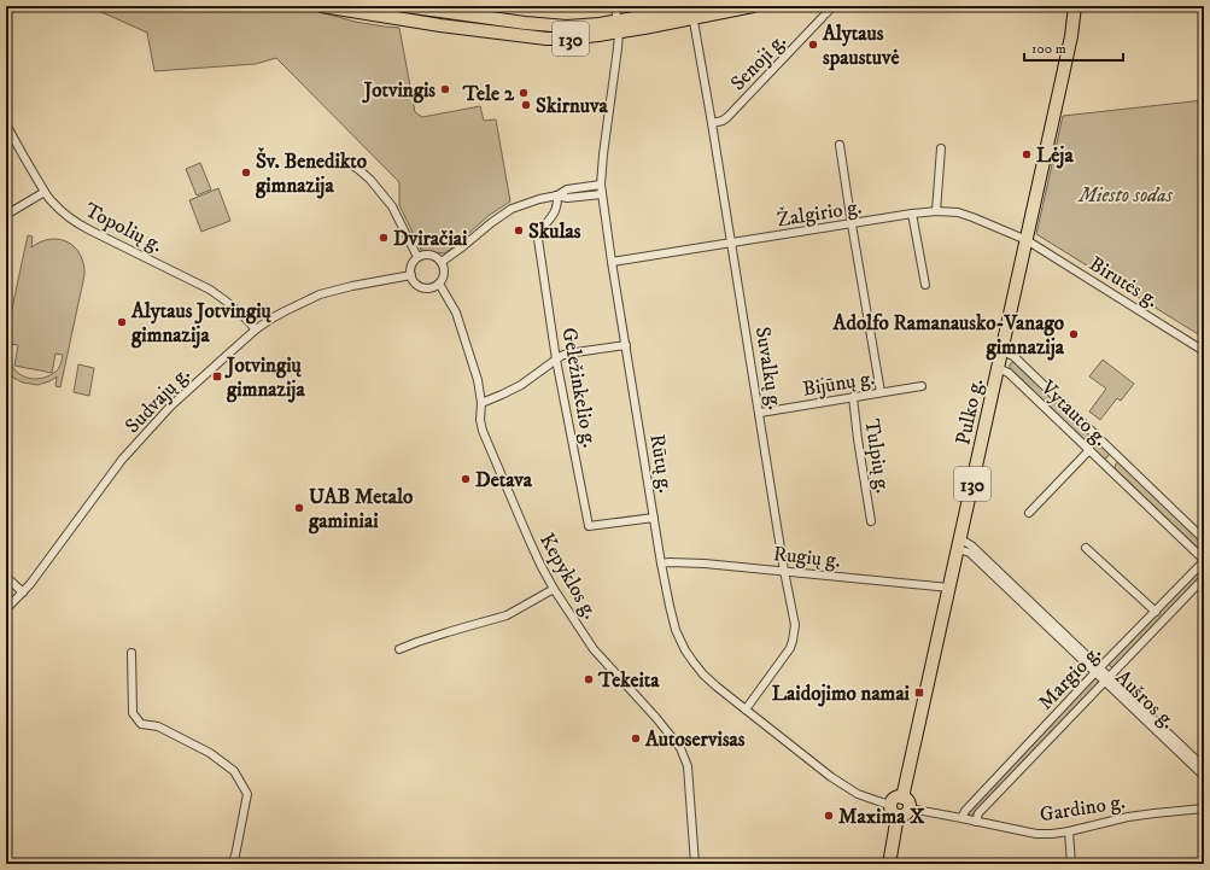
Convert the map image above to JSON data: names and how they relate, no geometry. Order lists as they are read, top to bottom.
{
  "streets": {
    "main road": ["130", "Pulko g."],
    "street": [
      "Senoji g.",
      "Žalgirio g.",
      "Topolių g.",
      "Birutės g.",
      "Suvalkų g.",
      "Bijūnų g.",
      "Geležinkelio g.",
      "Sudvajų g.",
      "Vytauto g.",
      "Tulpių g.",
      "Rūtų g.",
      "Rugių g.",
      "Kepyklos g.",
      "Margio g.",
      "Aušros g.",
      "Gardino g."
    ]
  },
  "crossings": [
    ["130", "Rūtų g."],
    ["Senoji g.", "Suvalkų g."],
    ["Žalgirio g.", "Birutės g."],
    ["Žalgirio g.", "Suvalkų g."],
    ["Žalgirio g.", "Pulko g."],
    ["Žalgirio g.", "Rūtų g."],
    ["Topolių g.", "Sudvajų g."],
    ["Birutės g.", "Pulko g."],
    ["Suvalkų g.", "Bijūnų g."],
    ["Suvalkų g.", "Rūtų g."],
    ["Suvalkų g.", "Rugių g."],
    ["Bijūnų g.", "Tulpių g."],
    ["Geležinkelio g.", "Rūtų g."],
    ["Sudvajų g.", "Kepyklos g."],
    ["Pulko g.", "Vytauto g."],
    ["Pulko g.", "Rūtų g."],
    ["Pulko g.", "Rugių g."],
    ["Pulko g.", "Aušros g."],
    ["Pulko g.", "Gardino g."],
    ["Vytauto g.", "Margio g."],
    ["Rūtų g.", "Rugių g."],
    ["Rūtų g.", "Gardino g."],
    ["Margio g.", "Aušros g."],
    ["Margio g.", "Gardino g."]
  ],
  "parks": ["Miesto sodas"],
  "places": {
    "other": [
      "Alytaus spaustuvė",
      "Jotvingis",
      "Tele 2",
      "Skirnuva",
      "Lėja",
      "Šv. Benedikto gimnazija",
      "Skulas",
      "Dviračiai",
      "Alytaus Jotvingių gimnazija",
      "Adolfo Ramanausko-Vanago gimnazija",
      "Detava",
      "UAB Metalo gaminiai",
      "Tekeita",
      "Autoservisas",
      "Maxima X"
    ],
    "transit": ["Jotvingių gimnazija", "Laidojimo namai"]
  },
  "scale_bar": "100 m"
}
